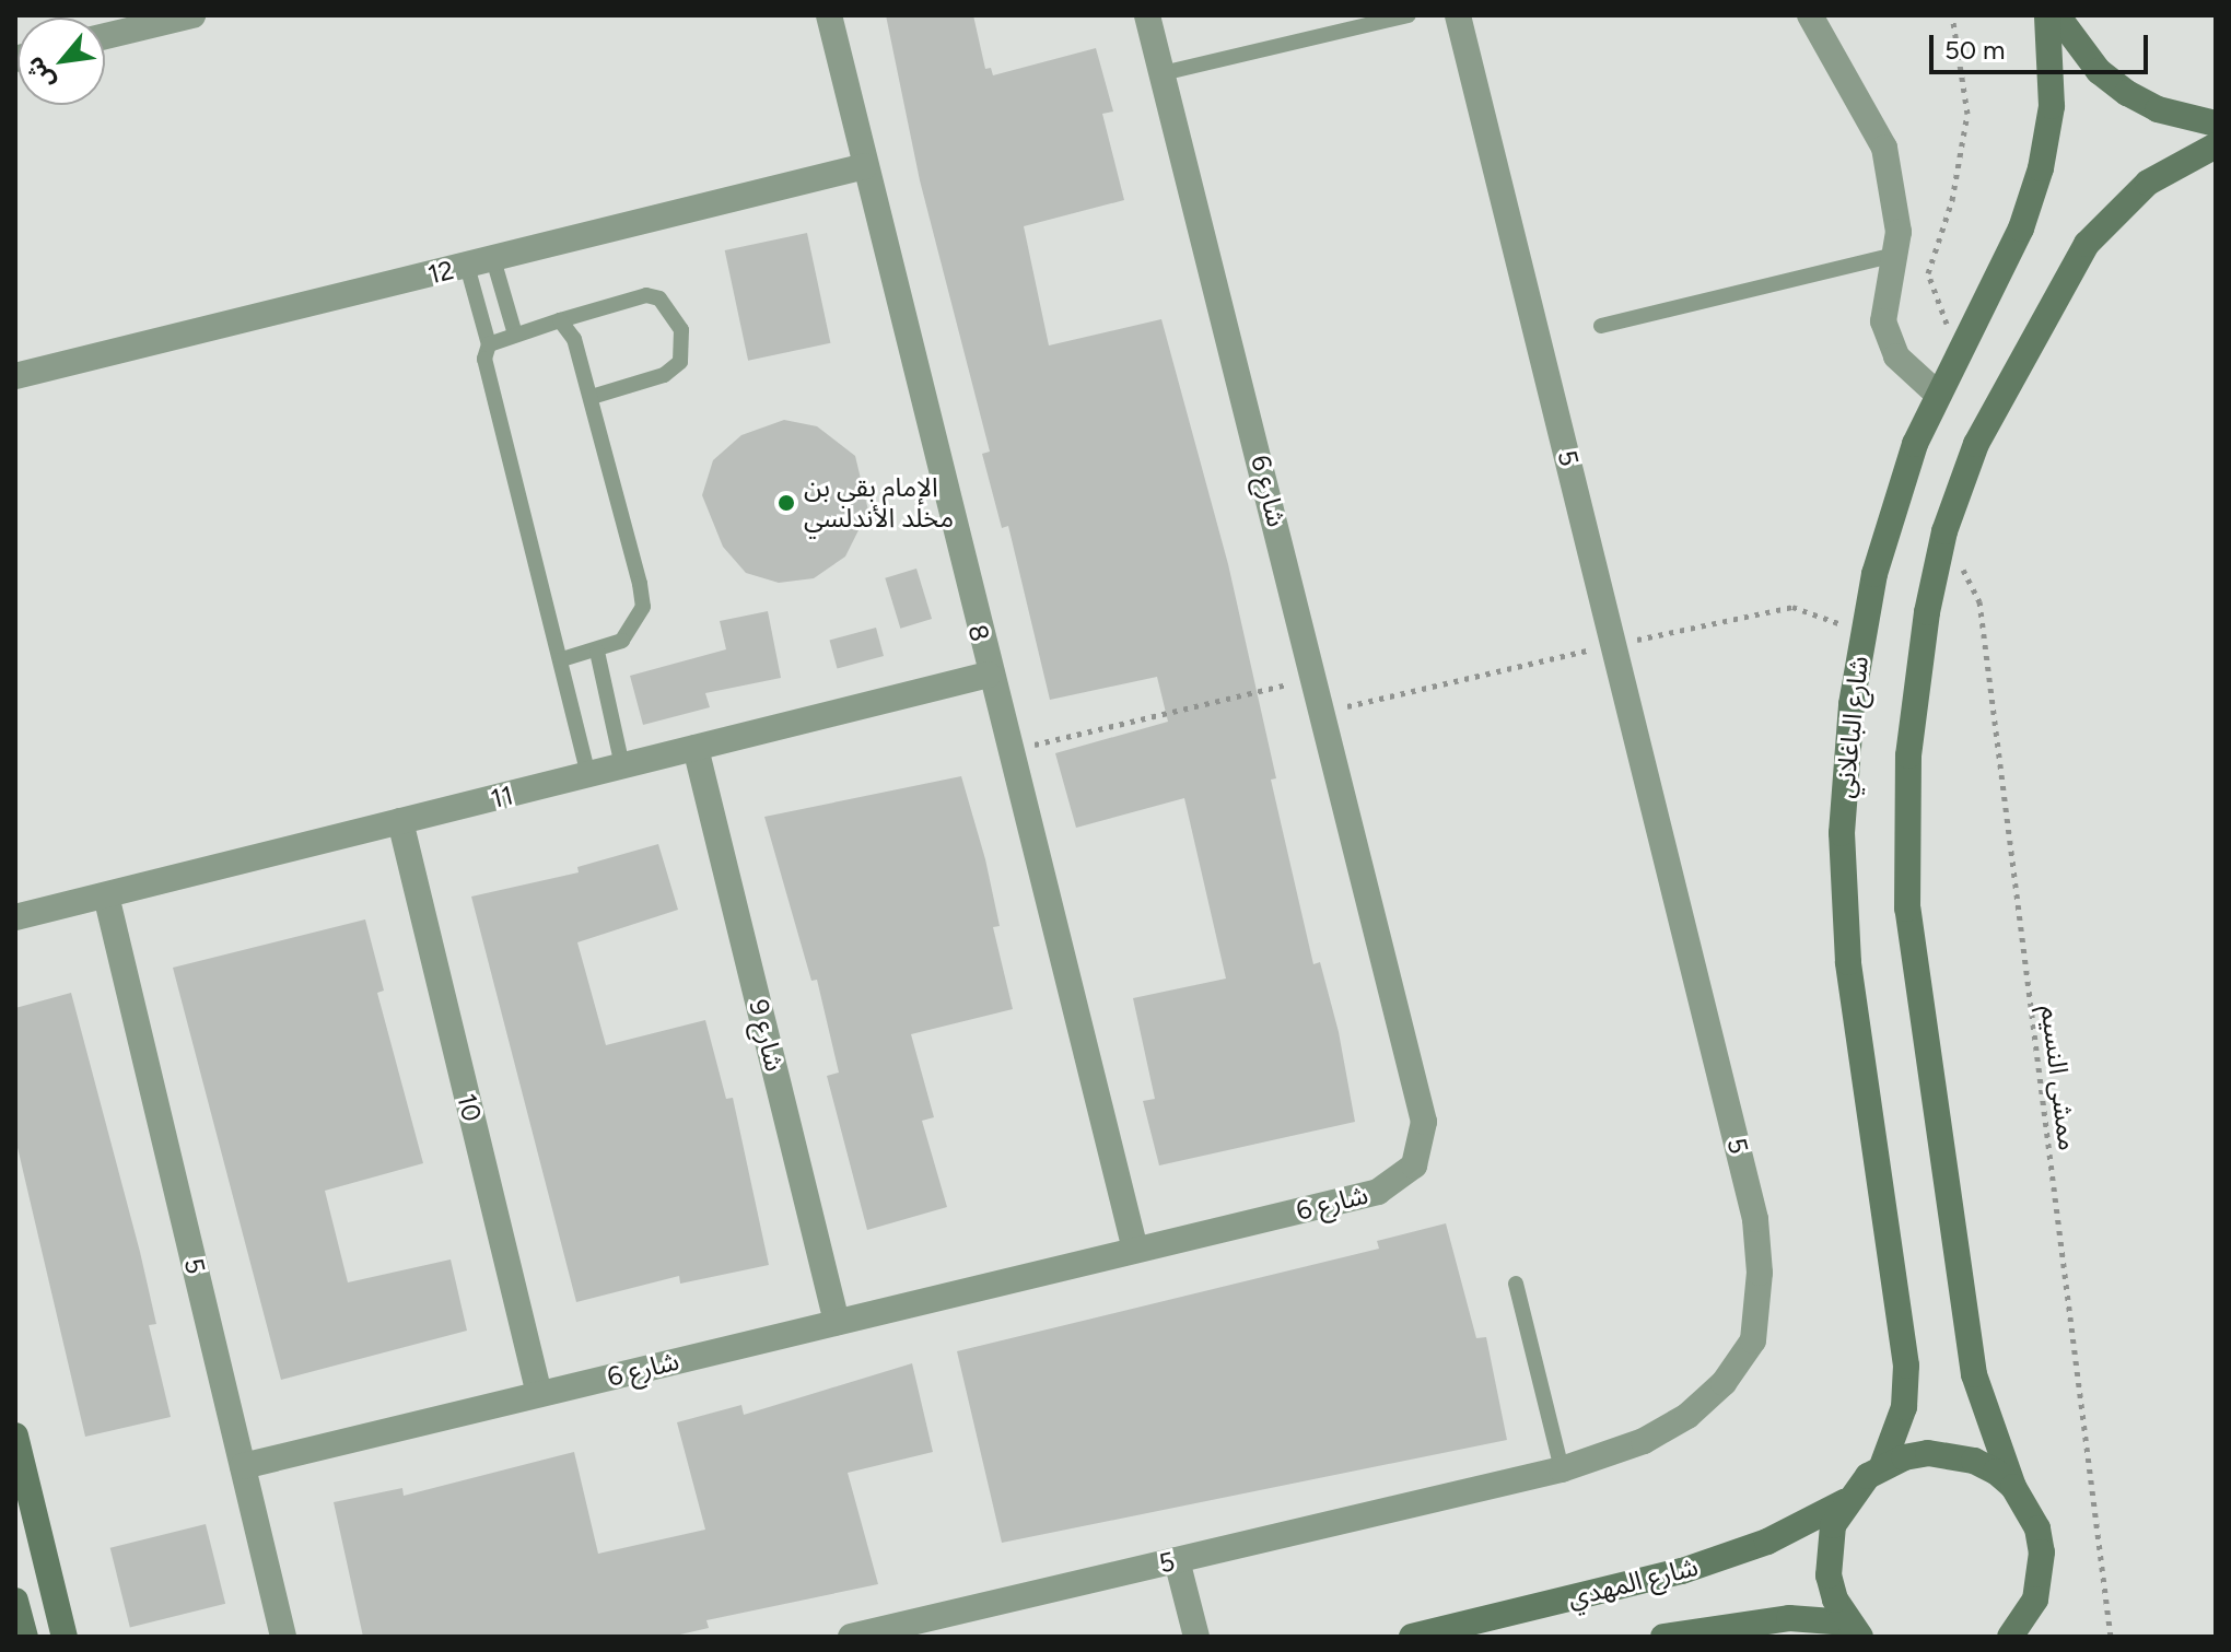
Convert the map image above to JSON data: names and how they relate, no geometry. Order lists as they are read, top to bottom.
{
  "streets": {
    "street": [
      "12",
      "5",
      "شارع 6",
      "8",
      "شارع الباغلاني",
      "11",
      "شارع 9",
      "10",
      "شارع المهدي"
    ],
    "path": ["ممشى النسيم"]
  },
  "crossings": [
    ["12", "8"],
    ["5", "شارع 6"],
    ["5", "11"],
    ["شارع 6", "8"],
    ["شارع 6", "شارع 9"],
    ["شارع 6", "10"],
    ["8", "11"],
    ["11", "شارع 9"],
    ["11", "10"]
  ],
  "places": ["الإمام بقي بن مخلد الأندلسي"],
  "scale_bar": "50 m",
  "north": "bottom left"
}
